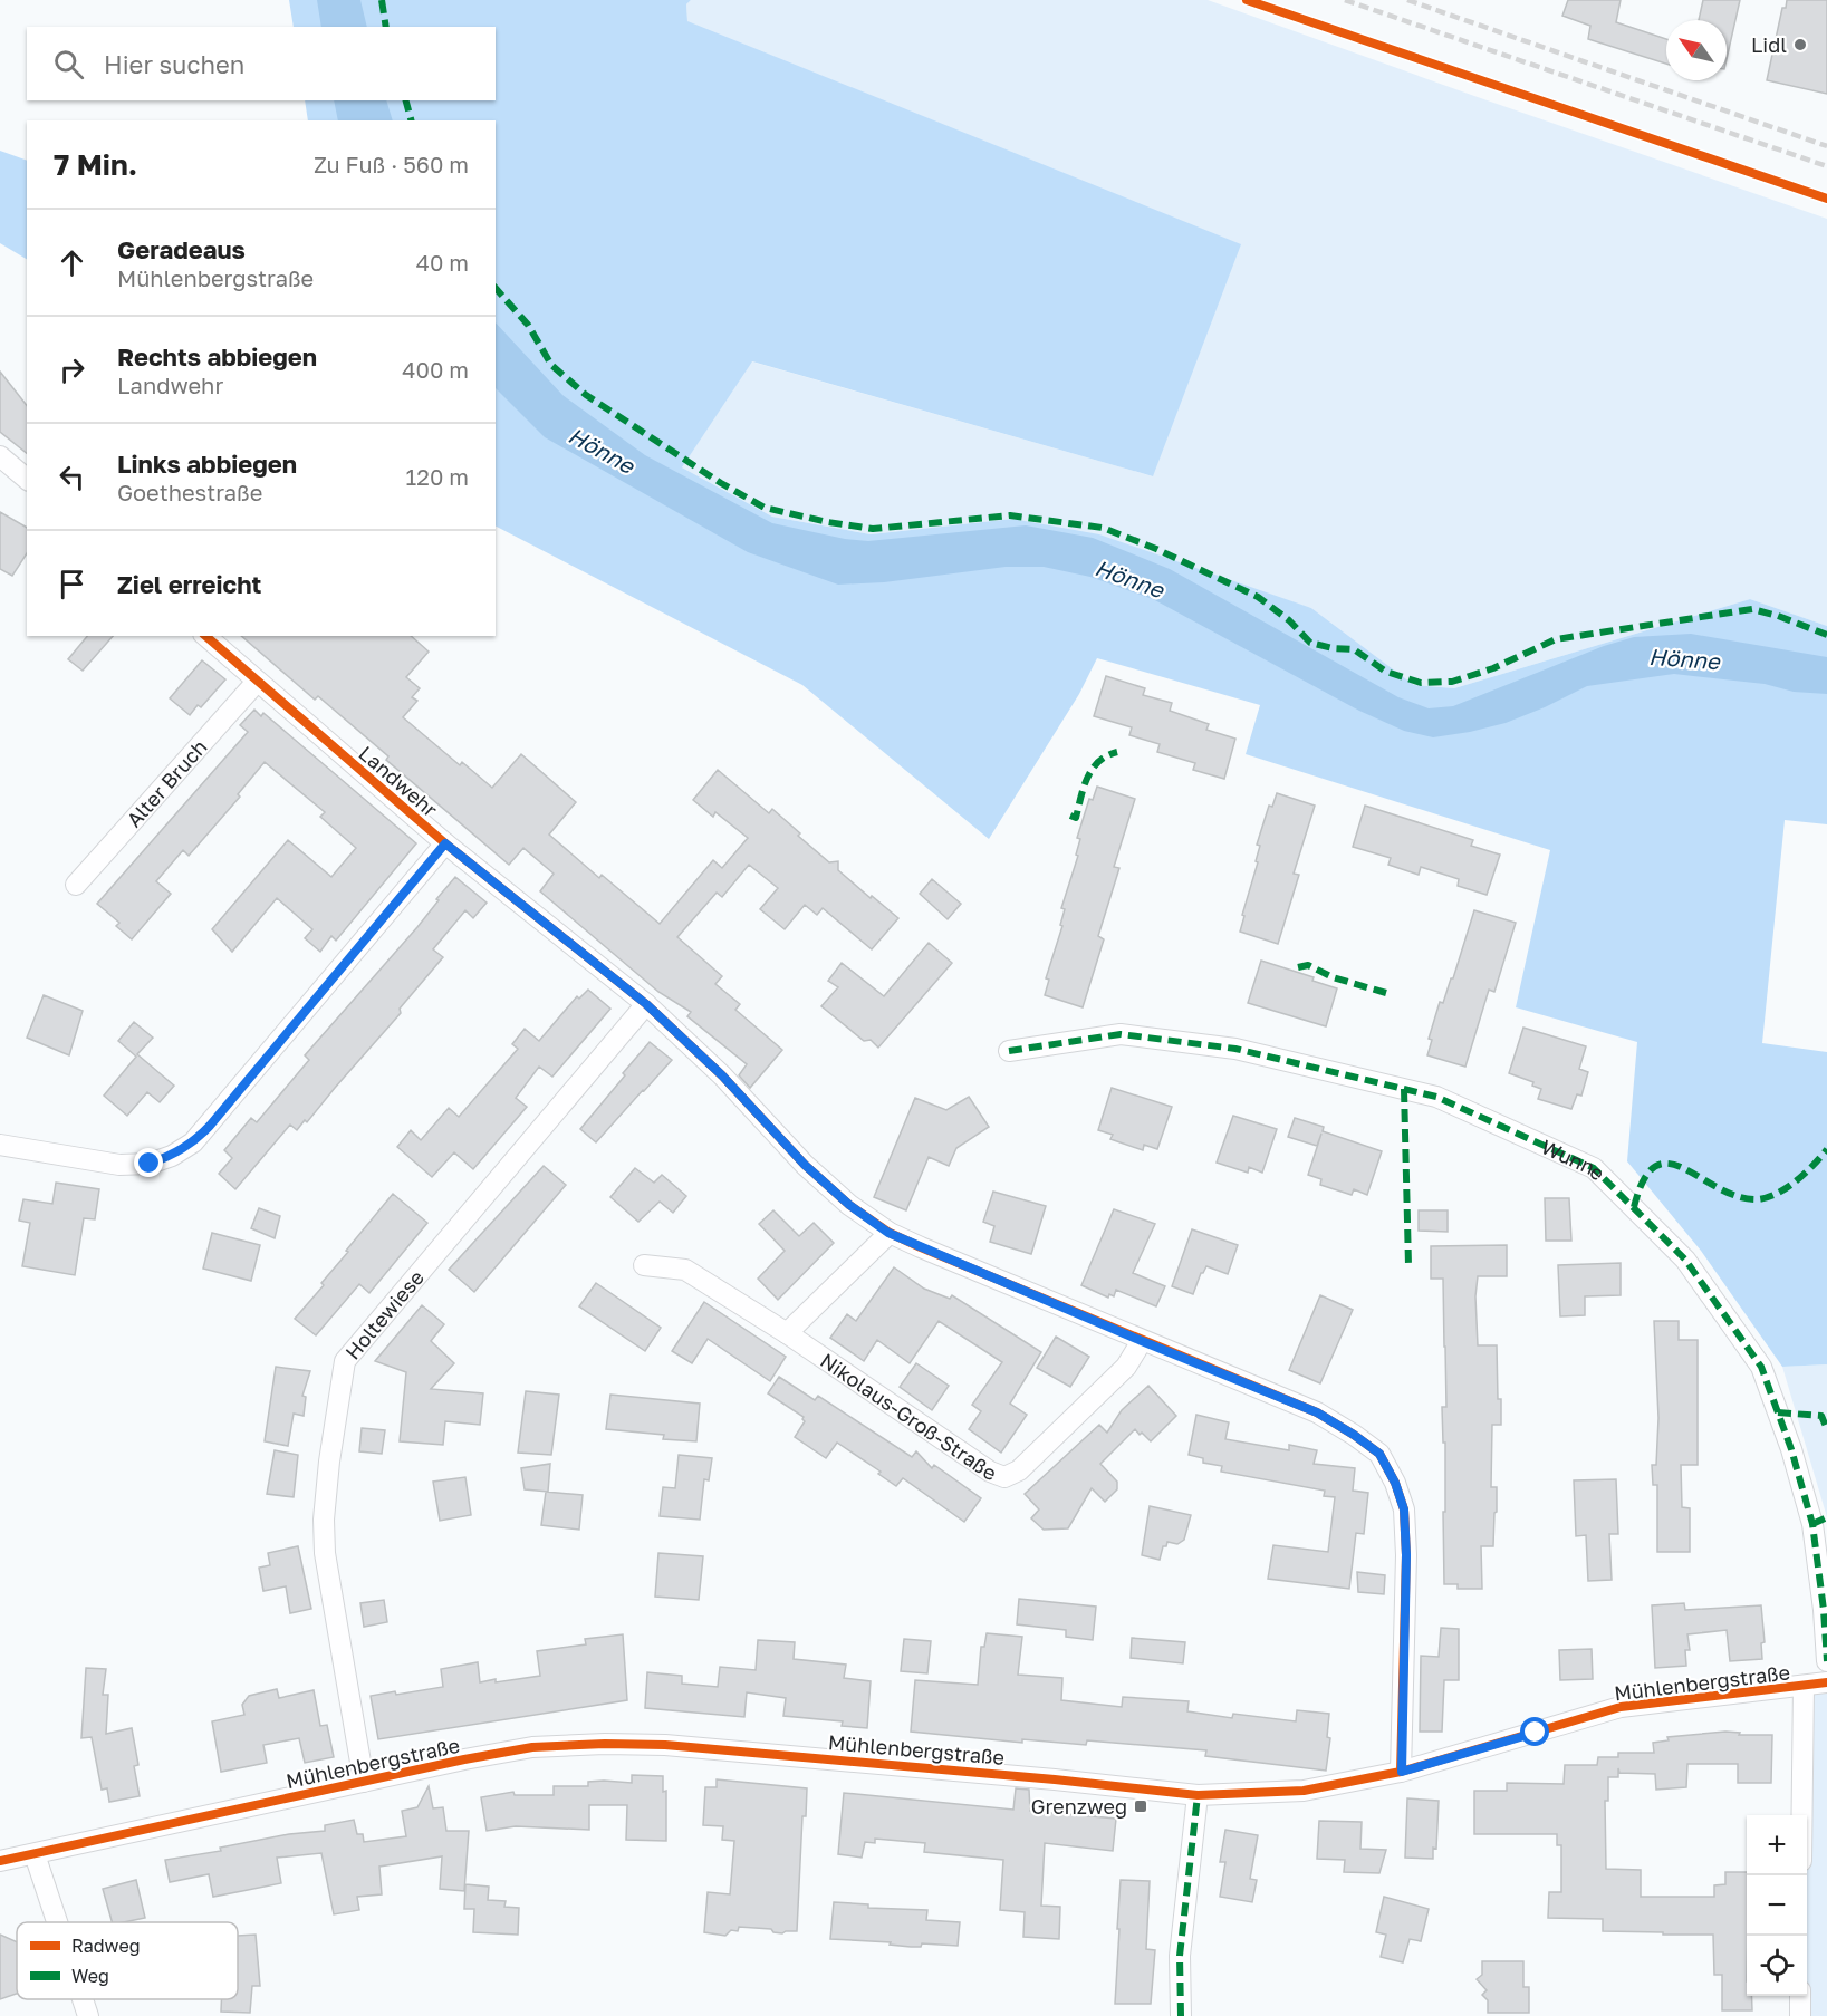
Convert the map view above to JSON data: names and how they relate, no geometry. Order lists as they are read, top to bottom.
{
  "streets": {
    "street": [
      "Landwehr",
      "Alter Bruch",
      "Wunne",
      "Holtewiese",
      "Nikolaus-Groß-Straße",
      "Mühlenbergstraße"
    ]
  },
  "crossings": [
    ["Landwehr", "Alter Bruch"],
    ["Landwehr", "Holtewiese"],
    ["Landwehr", "Nikolaus-Groß-Straße"],
    ["Landwehr", "Mühlenbergstraße"],
    ["Holtewiese", "Mühlenbergstraße"]
  ],
  "water": ["Hönne"],
  "places": {
    "other": ["Lidl"],
    "transit": ["Grenzweg"]
  },
  "legend": ["Radweg", "Weg"],
  "north": "top left",
  "page": {
    "search": "Hier suchen",
    "heading": ["7 Min.", "Zu Fuß · 560 m"],
    "list": [
      ["Geradeaus", "Mühlenbergstraße", "40 m"],
      ["Rechts abbiegen", "Landwehr", "400 m"],
      ["Links abbiegen", "Goethestraße", "120 m"],
      "Ziel erreicht"
    ],
    "map_buttons": ["+", "−"]
  }
}
